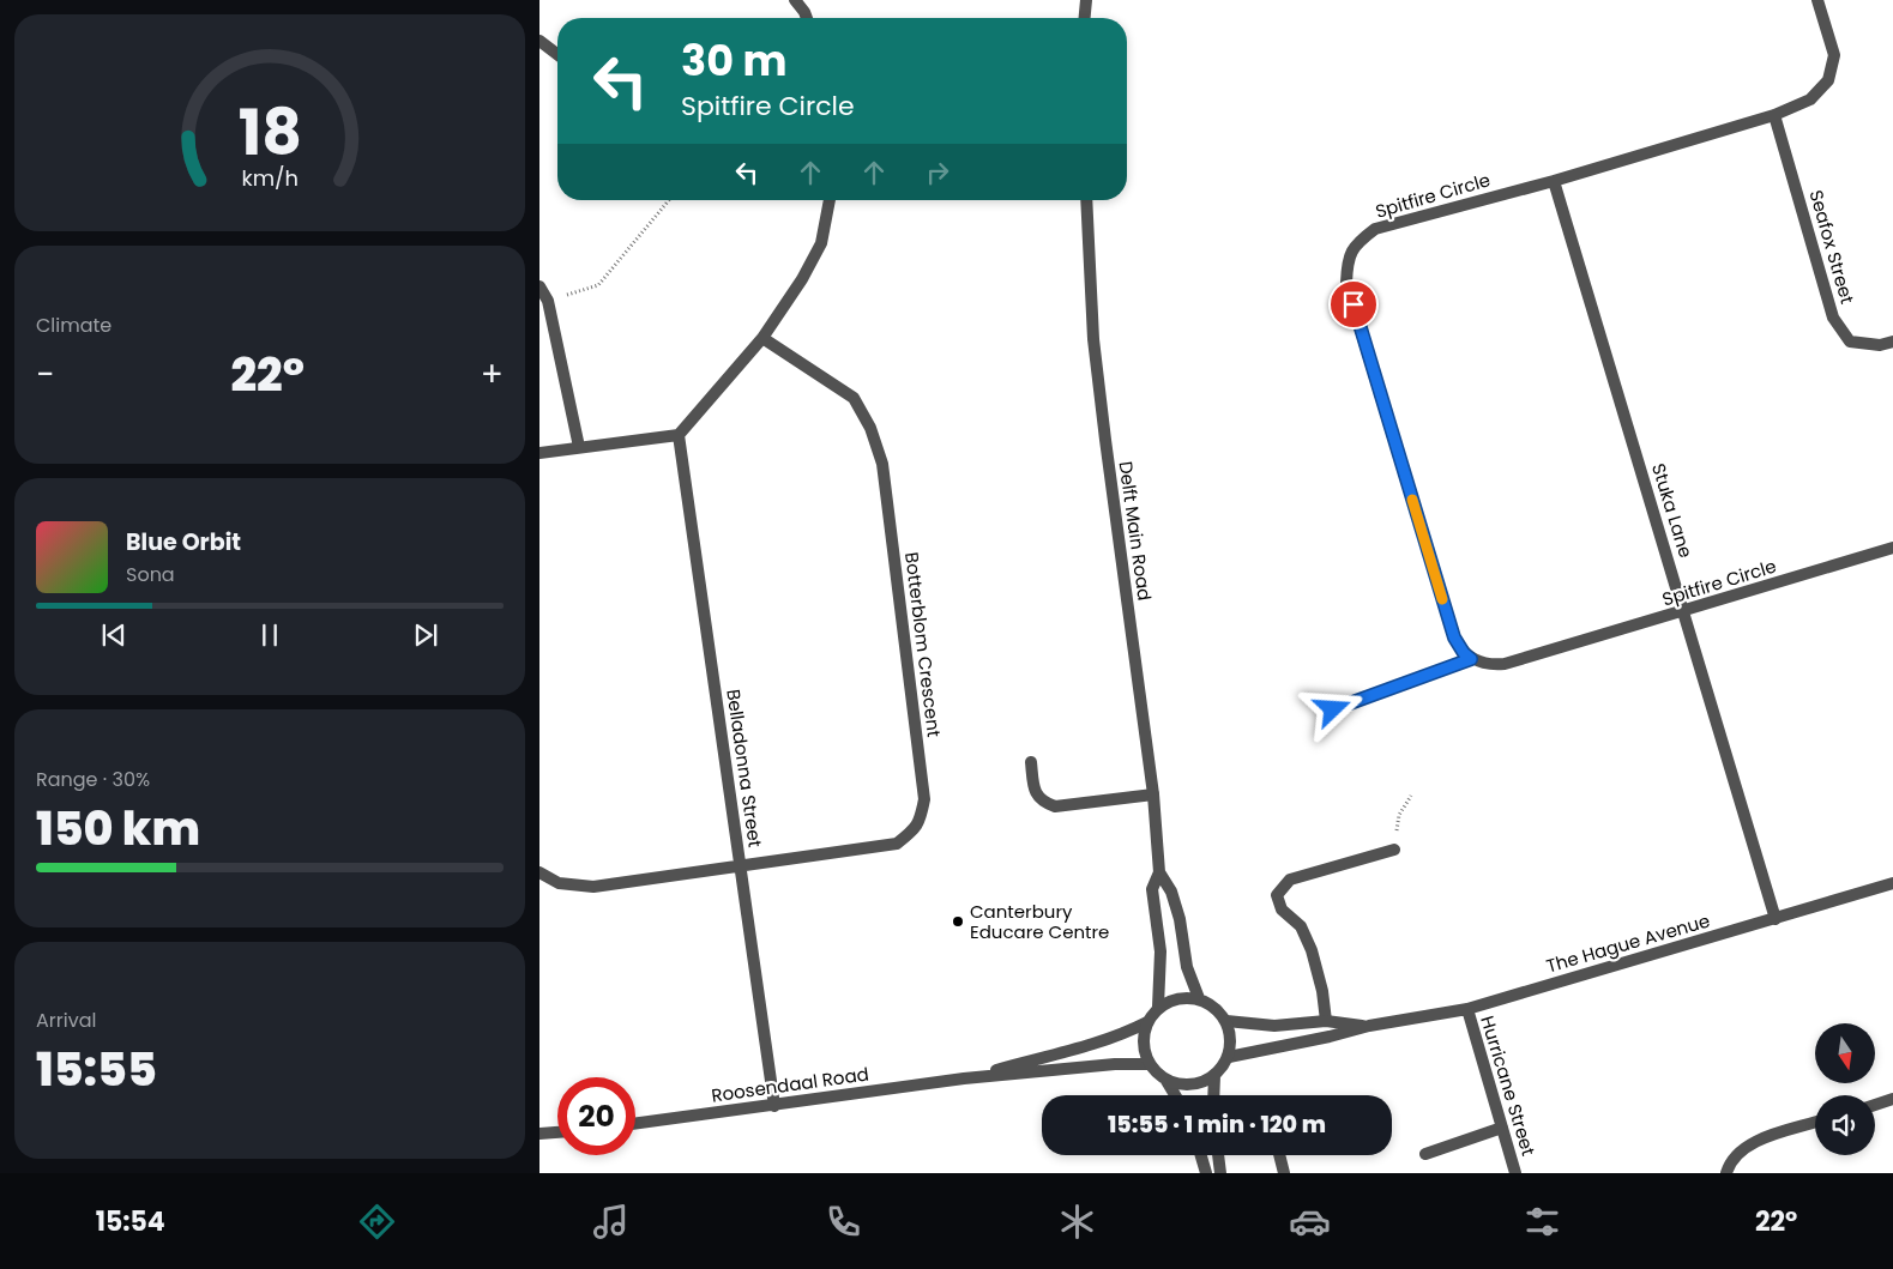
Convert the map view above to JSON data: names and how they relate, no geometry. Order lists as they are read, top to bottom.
{
  "streets": {
    "street": [
      "Spitfire Circle",
      "Seafox Street",
      "Stuka Lane",
      "Delft Main Road",
      "Botterblom Crescent",
      "Belladonna Street",
      "The Hague Avenue",
      "Roosendaal Road",
      "Hurricane Street"
    ]
  },
  "crossings": [
    ["Spitfire Circle", "Seafox Street"],
    ["Spitfire Circle", "Stuka Lane"],
    ["Stuka Lane", "The Hague Avenue"],
    ["Delft Main Road", "The Hague Avenue"],
    ["Delft Main Road", "Roosendaal Road"],
    ["Botterblom Crescent", "Belladonna Street"],
    ["Belladonna Street", "Roosendaal Road"],
    ["The Hague Avenue", "Roosendaal Road"],
    ["The Hague Avenue", "Hurricane Street"]
  ],
  "places": ["Canterbury Educare Centre"],
  "north": "bottom",
  "page": {
    "turn": ["30 m", "Spitfire Circle"],
    "tile": [
      "Climate",
      ["Range · 30%", "150 km"],
      ["Arrival", "15:55"]
    ],
    "heat": ["−", "22°", "+"],
    "song": ["Blue Orbit", "Sona"],
    "limit": "20",
    "trip": "15:55 · 1 min · 120 m",
    "tabs": ["15:54", "22°"],
    "gauge": ["18", "km/h"]
  }
}
